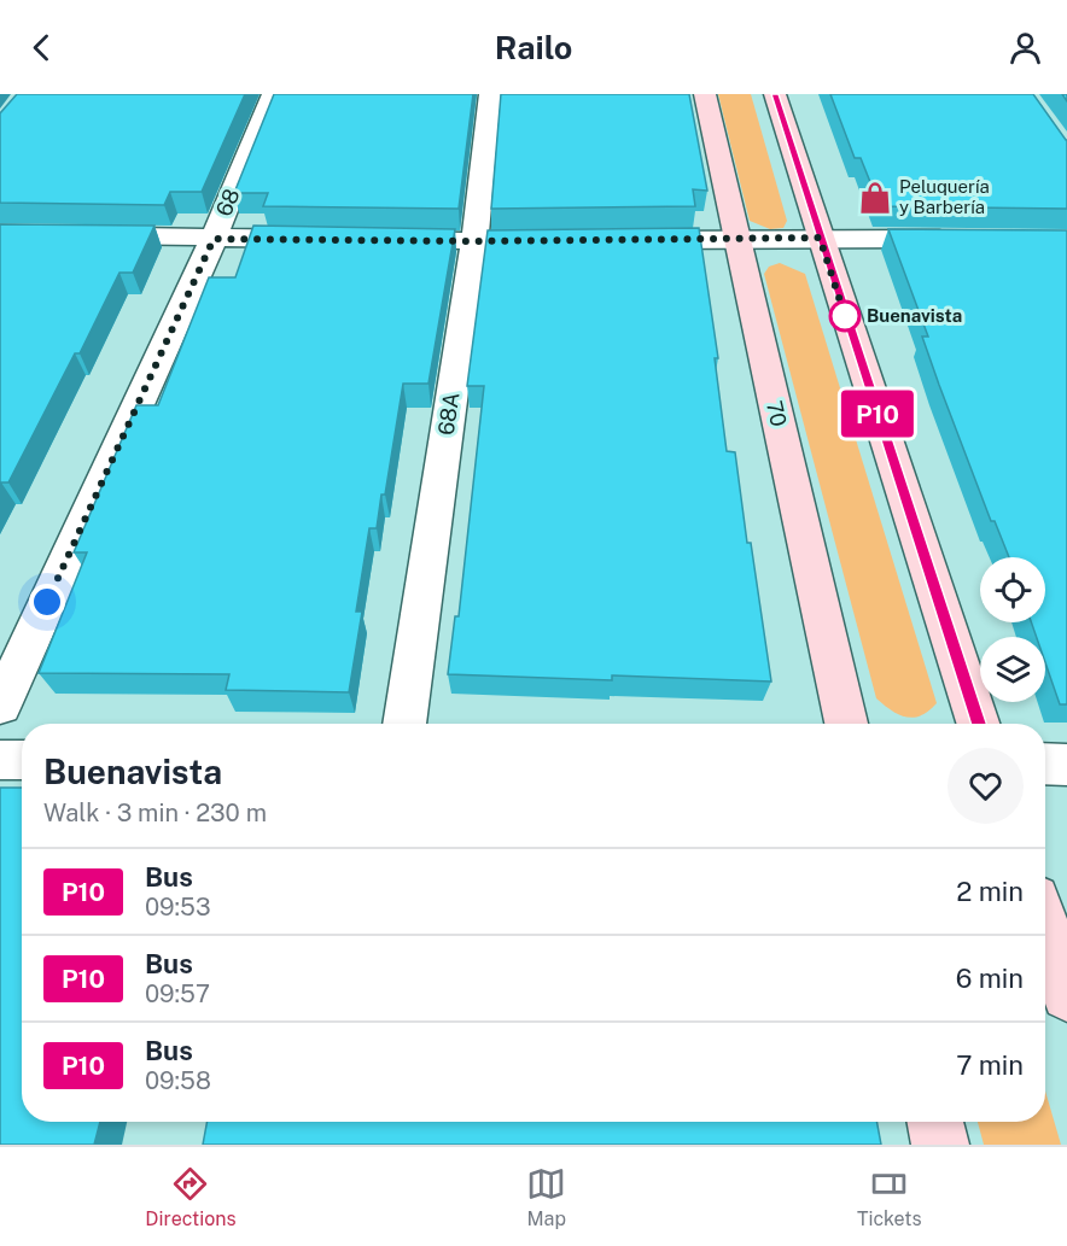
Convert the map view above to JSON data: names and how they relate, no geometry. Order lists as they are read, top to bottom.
{
  "streets": {
    "main road": ["70"],
    "street": ["68", "68A"]
  },
  "places": {
    "shop": ["Peluquería y Barbería"],
    "other": ["Buenavista"]
  },
  "lines": ["bus line P10"],
  "page": {
    "header": "Railo",
    "on_map": "P10",
    "heading": ["Buenavista", "Walk · 3 min · 230 m"],
    "list": [
      {
        "mark": "P10",
        "name": "Bus",
        "note": "09:53",
        "value": "2 min"
      },
      {
        "mark": "P10",
        "name": "Bus",
        "note": "09:57",
        "value": "6 min"
      },
      {
        "mark": "P10",
        "name": "Bus",
        "note": "09:58",
        "value": "7 min"
      }
    ],
    "tabs": ["Directions", "Map", "Tickets"]
  }
}
